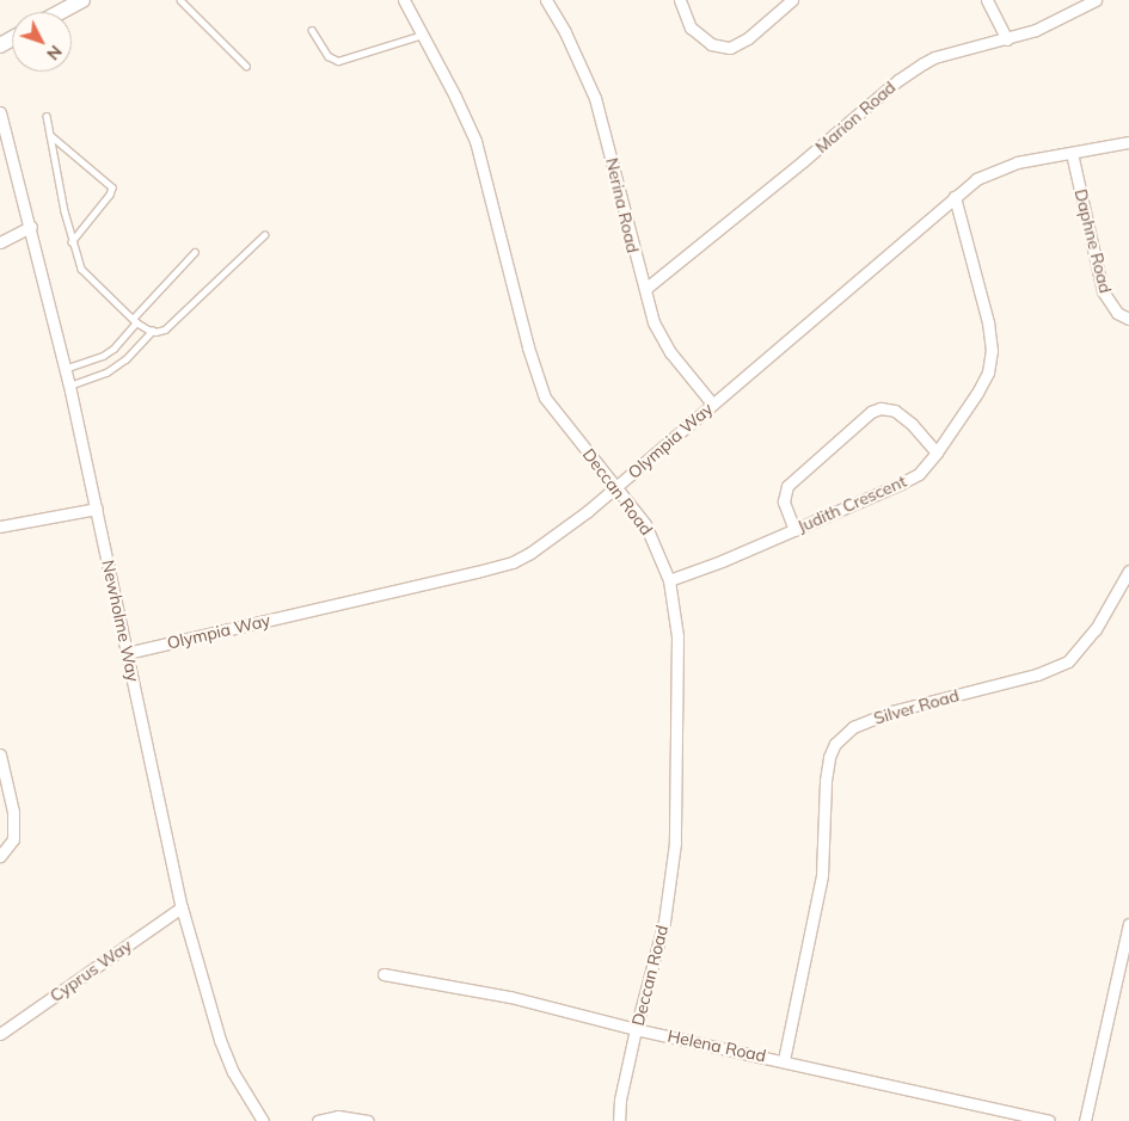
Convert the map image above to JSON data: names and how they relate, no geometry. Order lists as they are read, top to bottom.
{
  "streets": {
    "street": [
      "Marion Road",
      "Nerina Road",
      "Daphne Road",
      "Olympia Way",
      "Deccan Road",
      "Judith Crescent",
      "Newholme Way",
      "Silver Road",
      "Cyprus Way",
      "Helena Road"
    ]
  },
  "crossings": [
    ["Marion Road", "Nerina Road"],
    ["Nerina Road", "Olympia Way"],
    ["Daphne Road", "Olympia Way"],
    ["Olympia Way", "Deccan Road"],
    ["Olympia Way", "Judith Crescent"],
    ["Olympia Way", "Newholme Way"],
    ["Deccan Road", "Judith Crescent"],
    ["Deccan Road", "Helena Road"],
    ["Newholme Way", "Cyprus Way"],
    ["Silver Road", "Helena Road"]
  ],
  "north": "bottom right"
}
